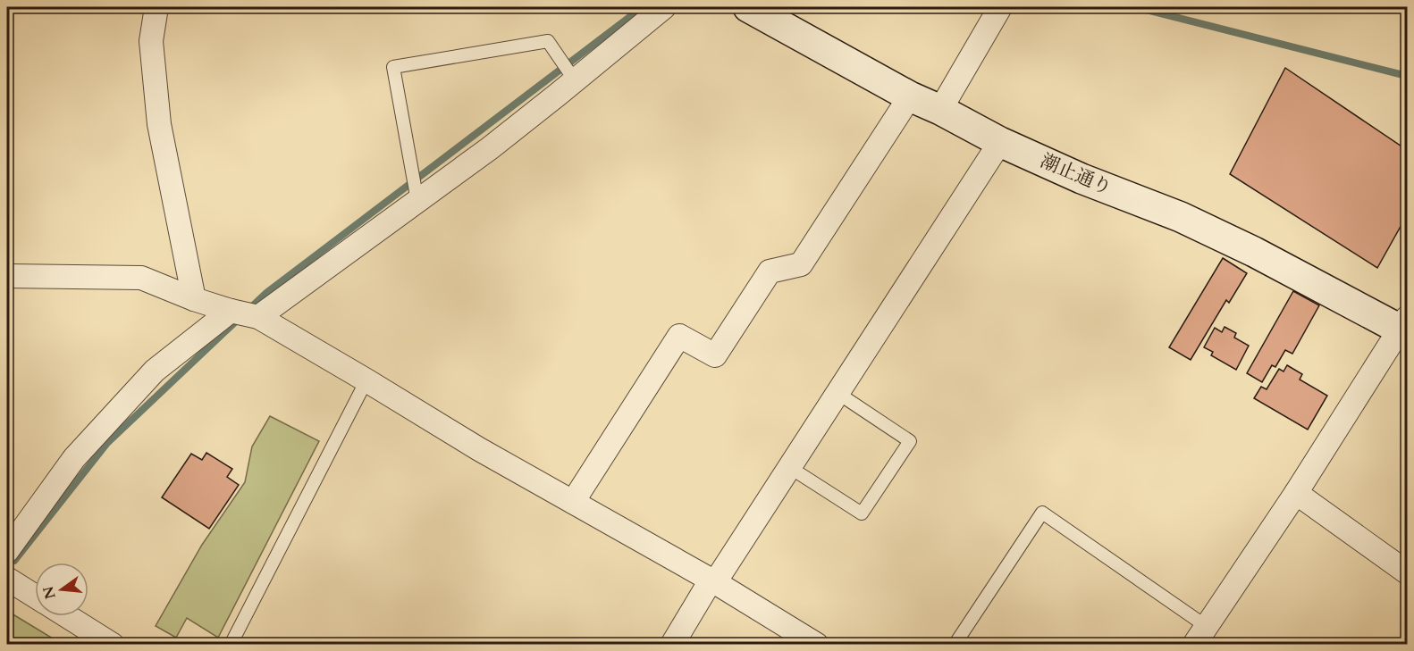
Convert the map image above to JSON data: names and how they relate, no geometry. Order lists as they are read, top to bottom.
{
  "streets": {
    "street": ["潮止通り"]
  },
  "north": "left"
}
